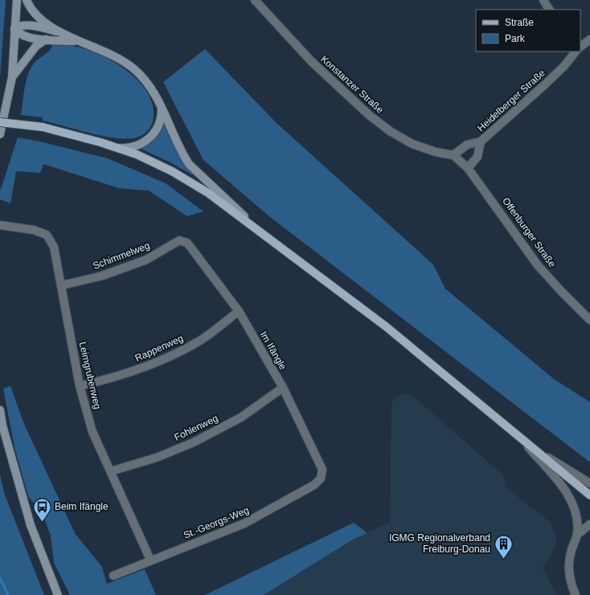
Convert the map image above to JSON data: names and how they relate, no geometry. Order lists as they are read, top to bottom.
{
  "streets": {
    "street": [
      "Konstanzer Straße",
      "Heidelberger Straße",
      "Offenburger Straße",
      "Schimmelweg",
      "Rappenweg",
      "Im Ifängle",
      "Leimgrubenweg",
      "Fohlenweg",
      "St.-Georgs-Weg"
    ]
  },
  "crossings": [
    ["Konstanzer Straße", "Heidelberger Straße"],
    ["Konstanzer Straße", "Offenburger Straße"],
    ["Heidelberger Straße", "Offenburger Straße"],
    ["Schimmelweg", "Im Ifängle"],
    ["Schimmelweg", "Leimgrubenweg"],
    ["Rappenweg", "Im Ifängle"],
    ["Rappenweg", "Leimgrubenweg"],
    ["Im Ifängle", "Fohlenweg"],
    ["Im Ifängle", "St.-Georgs-Weg"],
    ["Leimgrubenweg", "Fohlenweg"],
    ["Leimgrubenweg", "St.-Georgs-Weg"]
  ],
  "places": {
    "bus stop": ["Beim Ifängle"],
    "building": ["IGMG Regionalverband Freiburg-Donau"]
  },
  "legend": ["Straße", "Park"]
}
